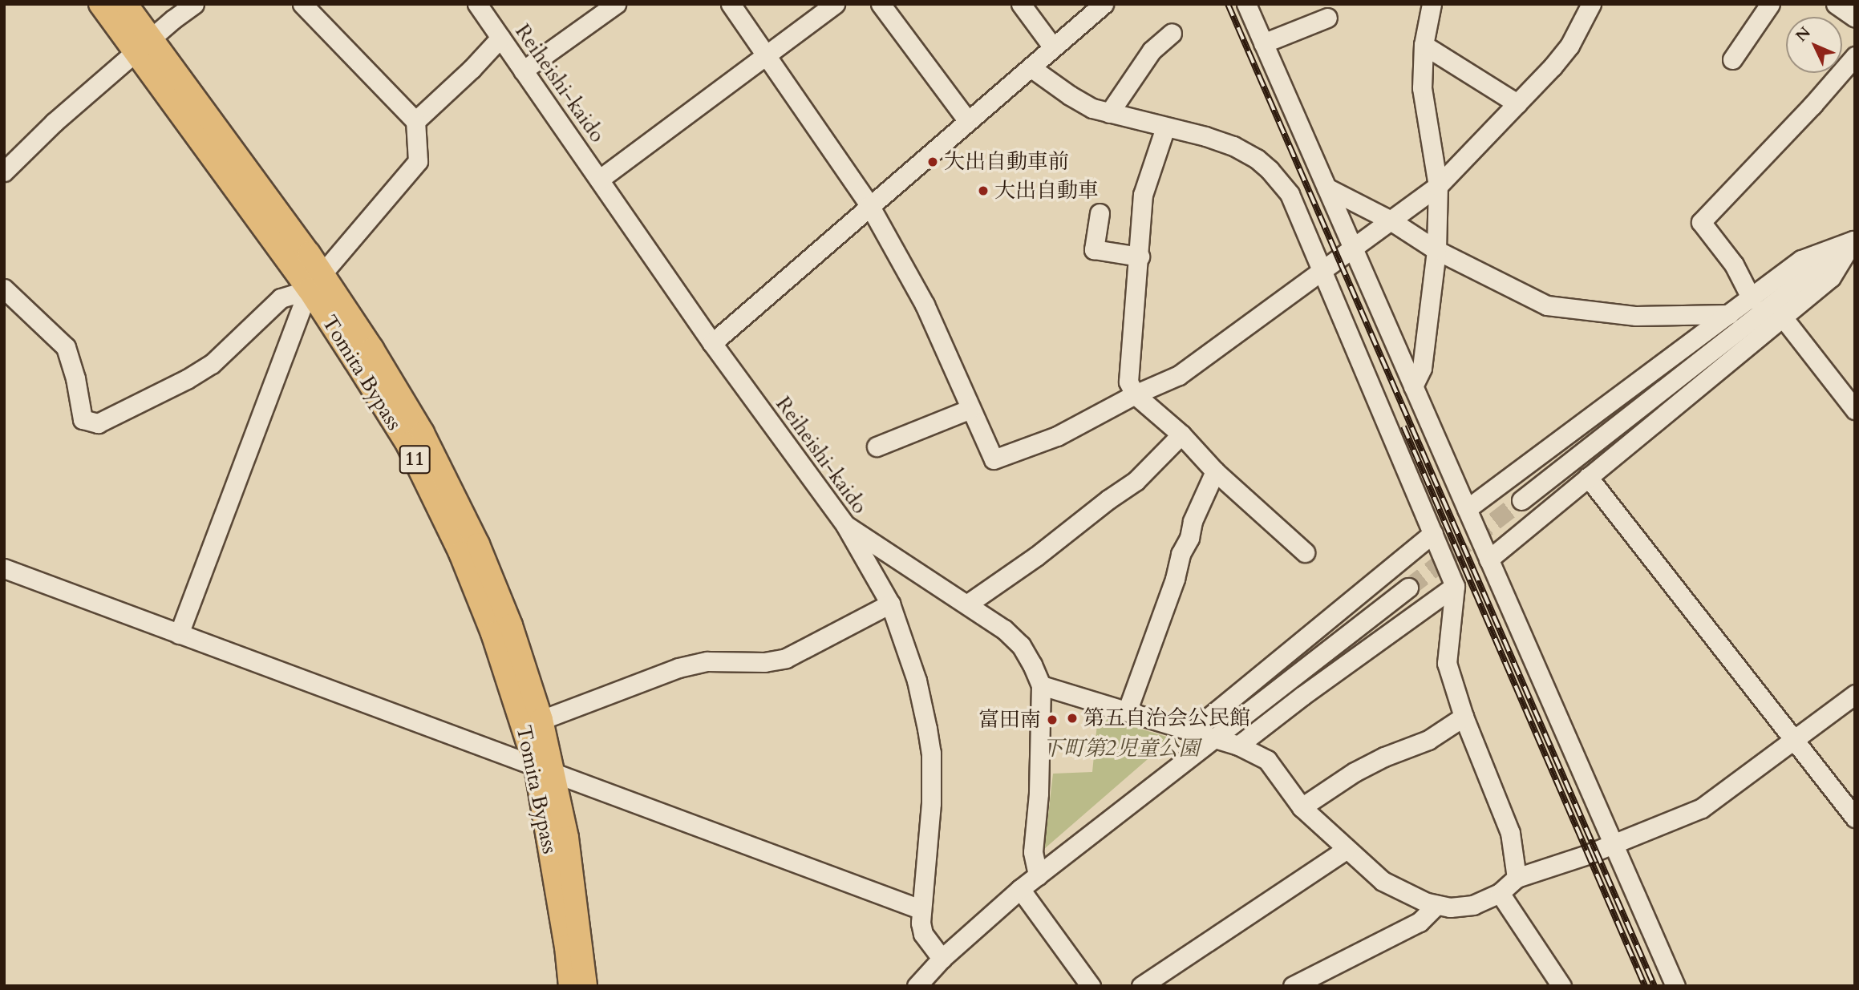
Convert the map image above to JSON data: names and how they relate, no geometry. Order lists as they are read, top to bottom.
{
  "streets": {
    "main road": ["Tomita Bypass", "11"],
    "street": ["Reiheishi-kaido"]
  },
  "parks": ["下町第2児童公園"],
  "places": [
    "大出自動車前",
    "大出自動車",
    "第五自治会公民館",
    "富田南"
  ],
  "north": "top left"
}
